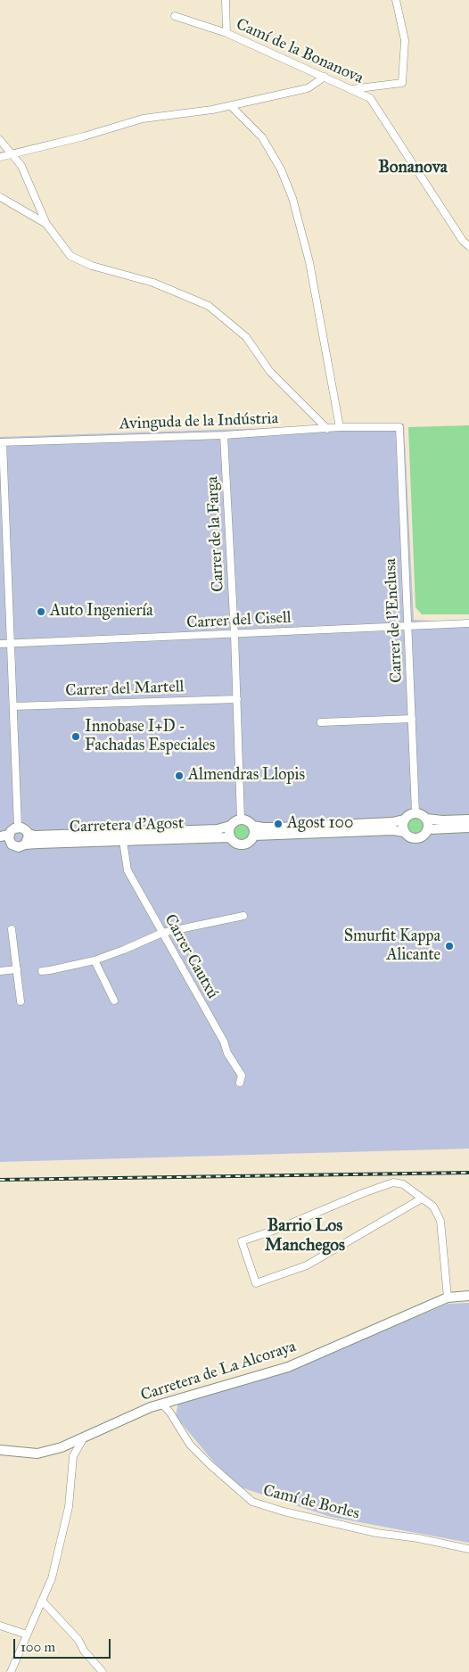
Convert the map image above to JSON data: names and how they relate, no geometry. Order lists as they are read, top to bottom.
{
  "streets": {
    "main road": ["Carretera d'Agost", "Carretera de La Alcoraya"],
    "street": [
      "Camí de la Bonanova",
      "Avinguda de la Indústria",
      "Carrer de la Farga",
      "Carrer del Cisell",
      "Carrer de l'Enclusa",
      "Carrer del Martell",
      "Carrer Cautxú",
      "Camí de Borles"
    ]
  },
  "crossings": [
    ["Avinguda de la Indústria", "Carrer de la Farga"],
    ["Avinguda de la Indústria", "Carrer de l'Enclusa"],
    ["Carrer de la Farga", "Carrer del Cisell"],
    ["Carrer de la Farga", "Carrer del Martell"],
    ["Carrer de la Farga", "Carretera d'Agost"],
    ["Carrer del Cisell", "Carrer de l'Enclusa"],
    ["Carretera d'Agost", "Carrer Cautxú"],
    ["Carretera de La Alcoraya", "Camí de Borles"]
  ],
  "districts": ["Bonanova", "Barrio Los Manchegos"],
  "places": [
    "Auto Ingeniería",
    "Innobase I+D - Fachadas Especiales",
    "Almendras Llopis",
    "Agost 100",
    "Smurfit Kappa Alicante"
  ],
  "scale_bar": "100 m"
}
